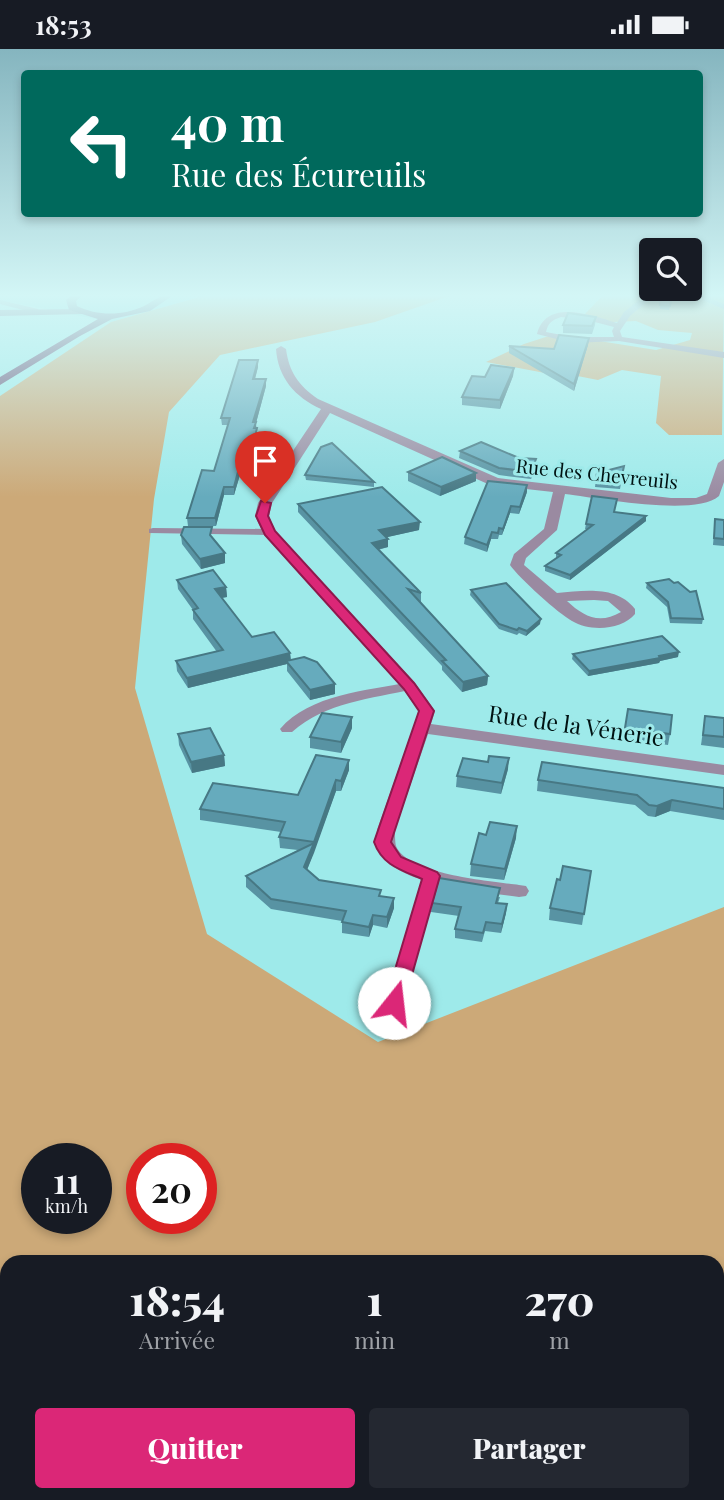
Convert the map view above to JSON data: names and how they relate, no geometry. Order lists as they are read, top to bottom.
{
  "streets": {
    "street": ["Rue des Chevreuils", "Rue de la Vénerie"]
  },
  "page": {
    "status": "18:53",
    "turn": ["40 m", "Rue des Écureuils"],
    "speed": "11 km/h",
    "limit": "20",
    "eta": [
      "18:54",
      "Arrivée",
      "1",
      "min",
      "270",
      "m"
    ],
    "buttons": ["Quitter", "Partager"]
  }
}
